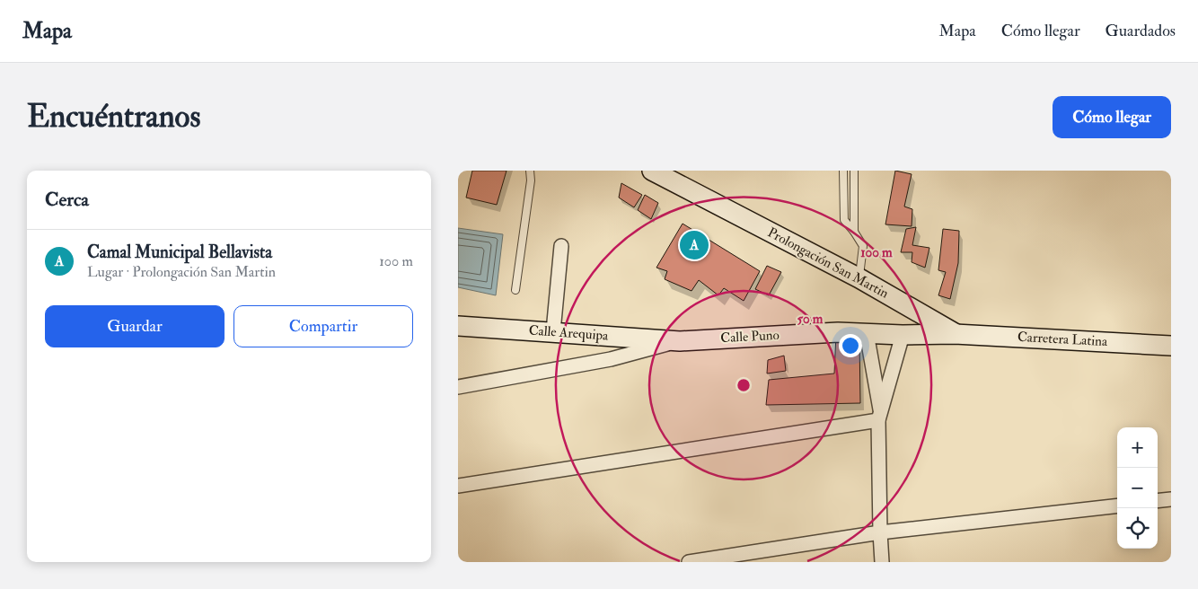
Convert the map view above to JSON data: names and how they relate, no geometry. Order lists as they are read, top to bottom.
{
  "streets": {
    "main road": [
      "Prolongación San Martin",
      "Calle Arequipa",
      "Calle Puno",
      "Carretera Latina"
    ]
  },
  "crossings": [
    ["Prolongación San Martin", "Calle Puno"],
    ["Prolongación San Martin", "Carretera Latina"],
    ["Calle Arequipa", "Calle Puno"],
    ["Calle Puno", "Carretera Latina"]
  ],
  "page": {
    "header": "Mapa",
    "nav": ["Mapa", "Cómo llegar", "Guardados"],
    "buttons": [
      "Cómo llegar",
      ["Guardar", "Compartir"]
    ],
    "title": "Encuéntranos",
    "heading": "Cerca",
    "list": [
      {
        "mark": "A",
        "name": "Camal Municipal Bellavista",
        "note": "Lugar · Prolongación San Martin",
        "value": "100 m"
      }
    ],
    "pins": "A",
    "map_buttons": ["+", "−"]
  },
  "rings": ["100 m", "50 m"]
}
